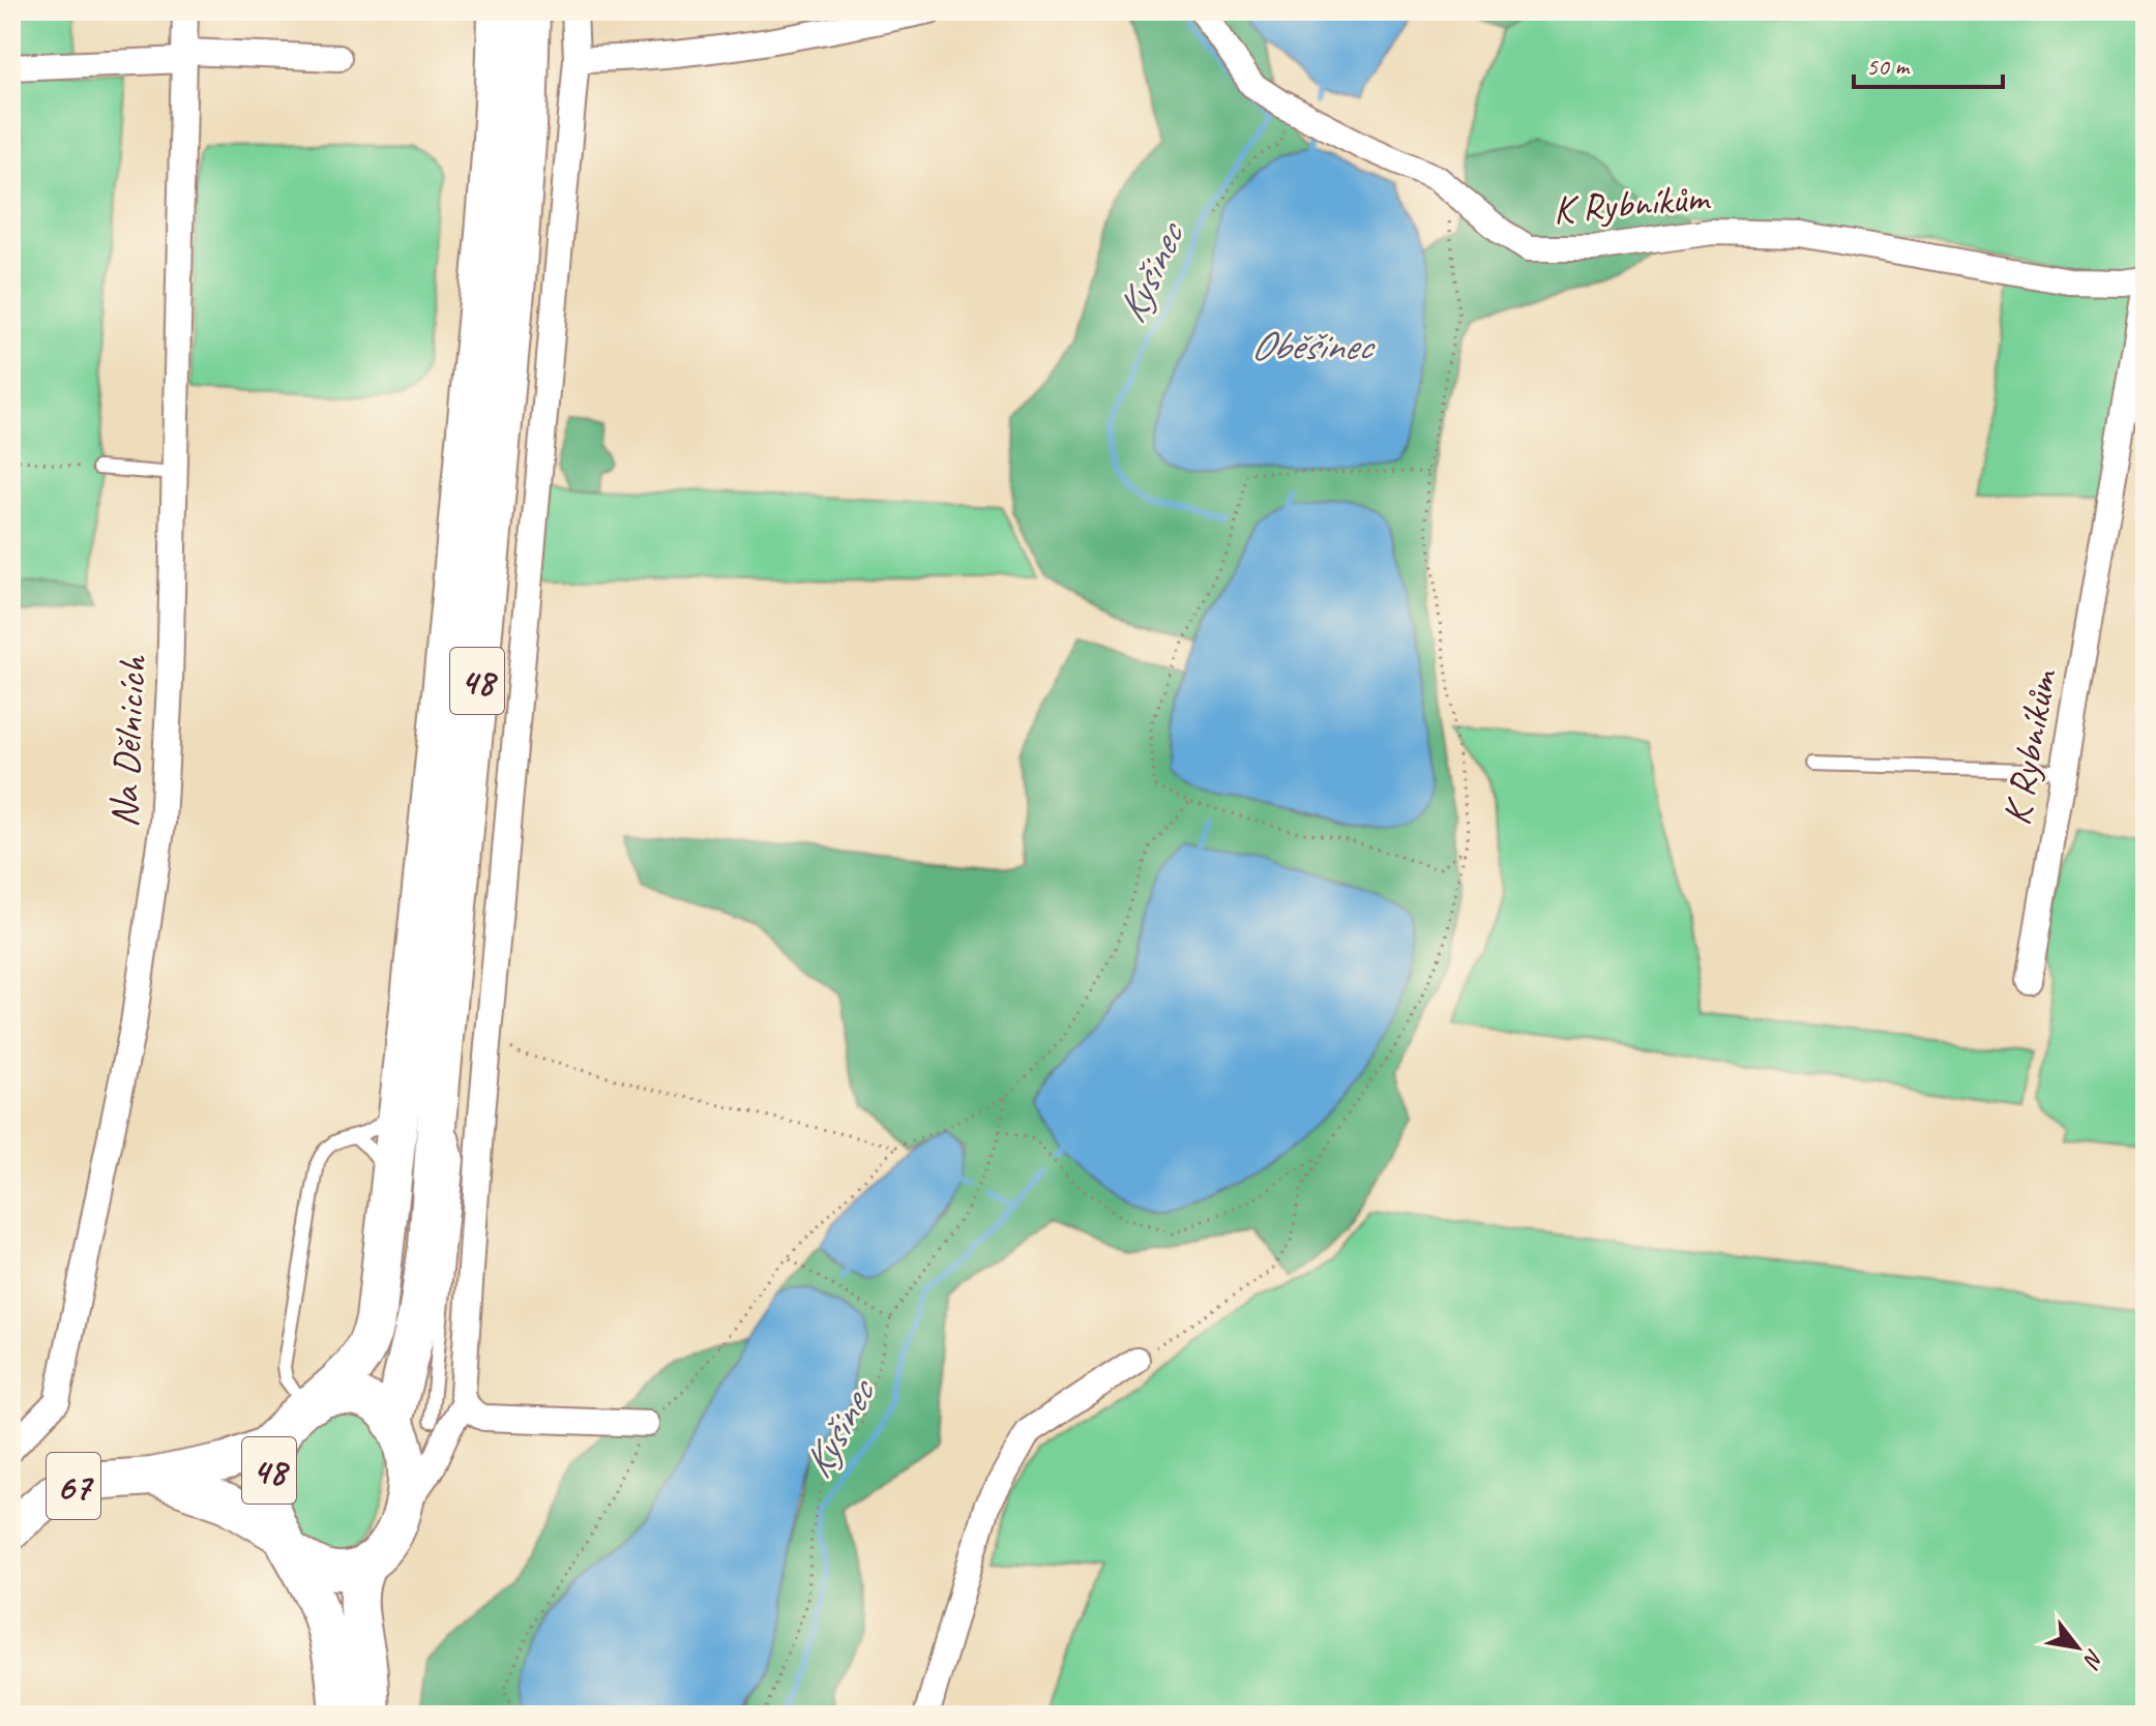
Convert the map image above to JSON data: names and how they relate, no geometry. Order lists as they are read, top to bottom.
{
  "streets": {
    "highway": ["48"],
    "main road": ["67"],
    "street": ["K Rybníkům", "Na Dělnicích"]
  },
  "crossings": [
    ["48", "67"]
  ],
  "water": ["Kyšinec", "Oběšinec"],
  "scale_bar": "50 m",
  "north": "bottom right"
}
